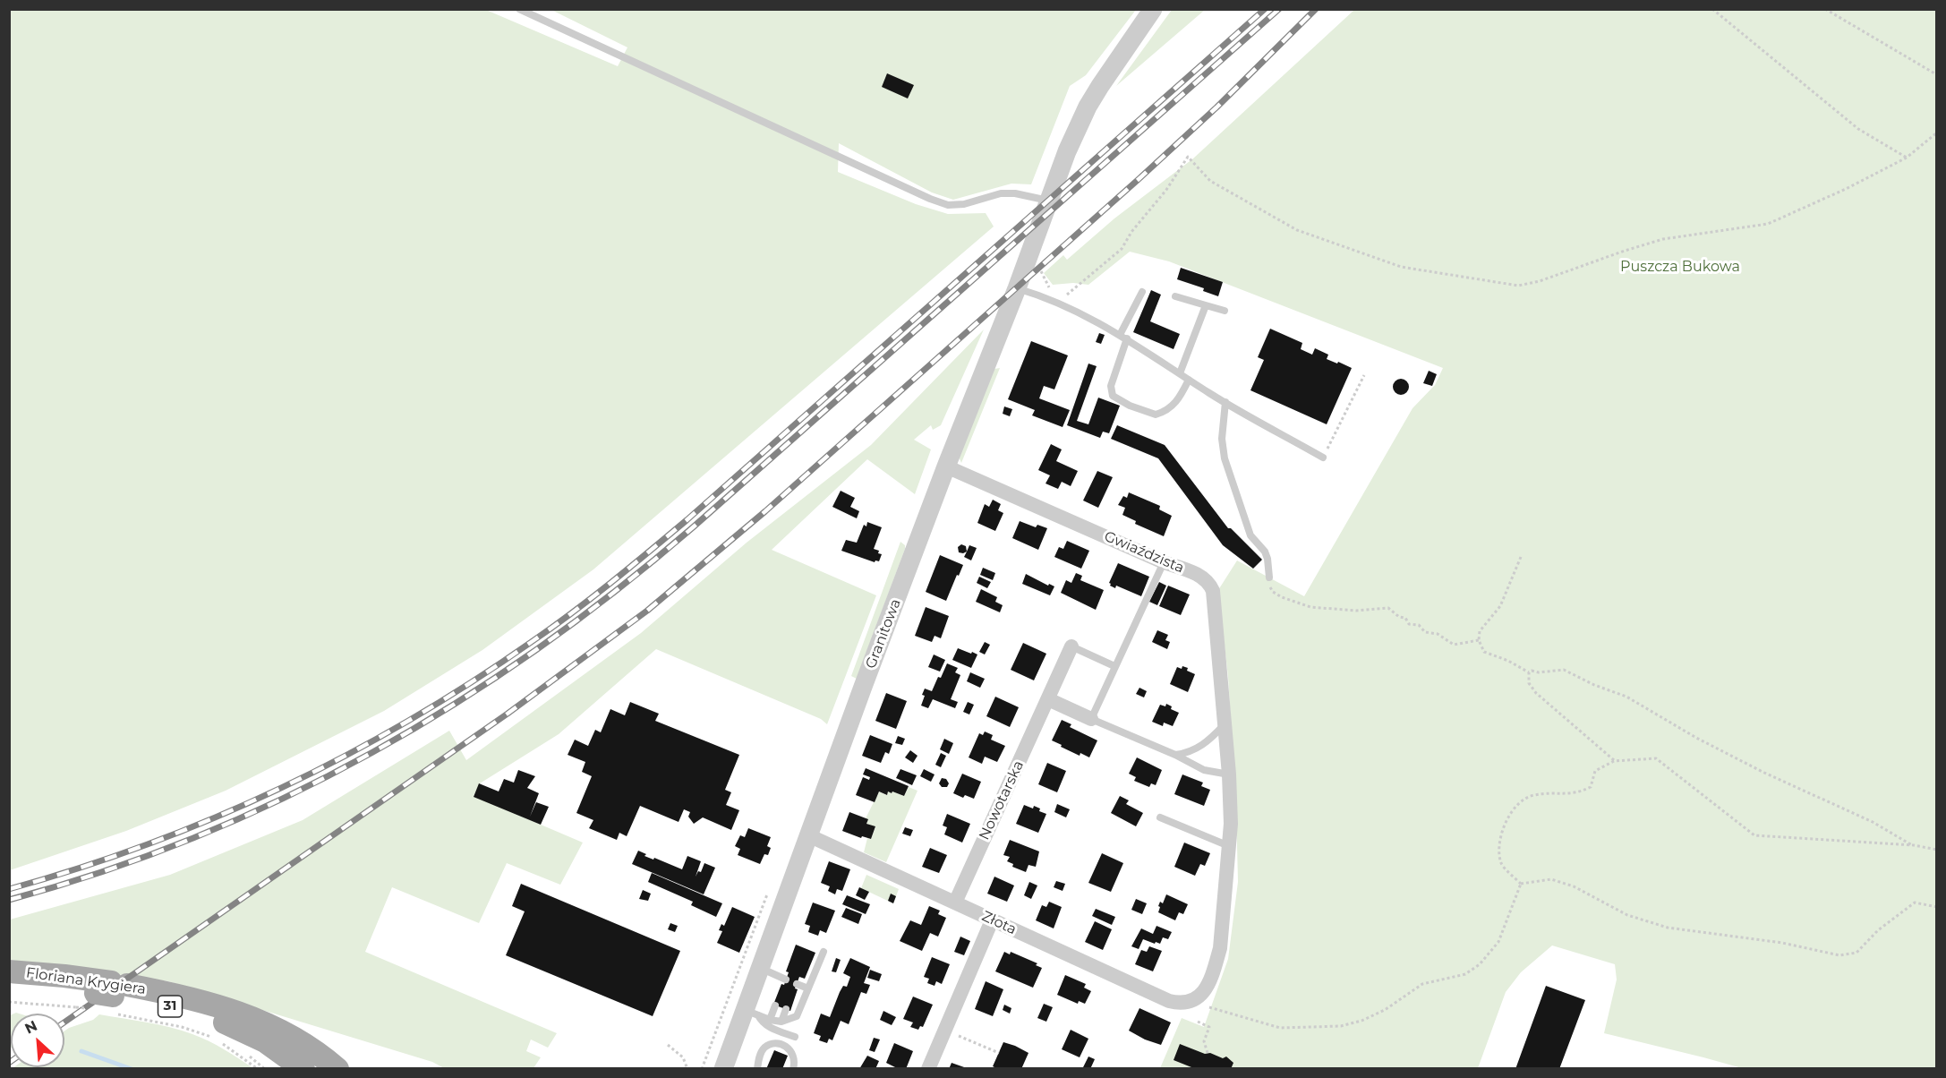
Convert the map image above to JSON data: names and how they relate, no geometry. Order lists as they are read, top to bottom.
{
  "streets": {
    "main road": ["Floriana Krygiera", "31"],
    "street": [
      "Gwiaździsta",
      "Granitowa",
      "Nowotarska",
      "Złota"
    ]
  },
  "crossings": [
    ["Gwiaździsta", "Granitowa"],
    ["Gwiaździsta", "Złota"],
    ["Granitowa", "Złota"],
    ["Nowotarska", "Złota"]
  ],
  "parks": ["Puszcza Bukowa"],
  "north": "top left"
}
